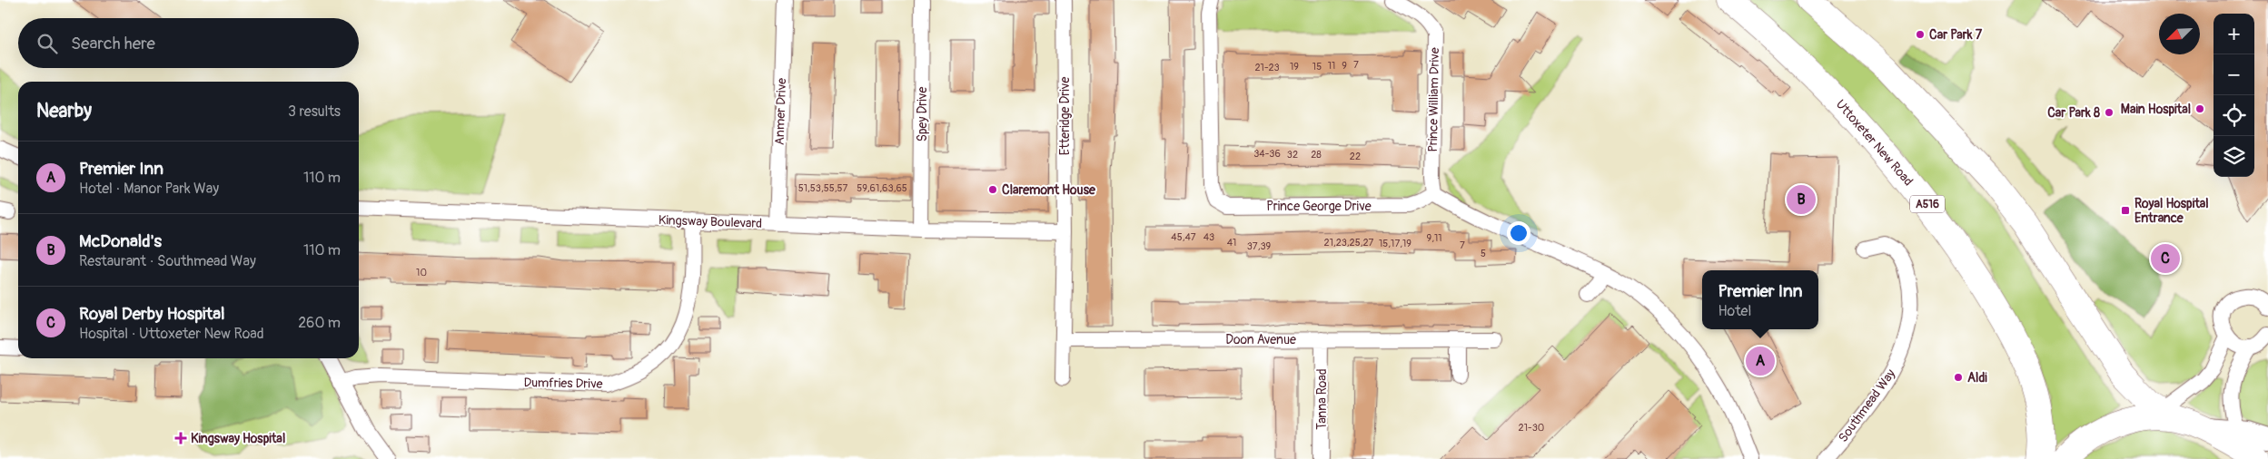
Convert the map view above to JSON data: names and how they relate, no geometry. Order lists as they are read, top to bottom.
{
  "streets": {
    "highway": ["Uttoxeter New Road", "A516"],
    "street": [
      "Prince William Drive",
      "Anmer Drive",
      "Spey Drive",
      "Etteridge Drive",
      "Prince George Drive",
      "Kingsway Boulevard",
      "Doon Avenue",
      "Dumfries Drive",
      "Tanna Road",
      "Southmead Way"
    ]
  },
  "crossings": [
    ["Prince William Drive", "Prince George Drive"],
    ["Anmer Drive", "Kingsway Boulevard"],
    ["Spey Drive", "Kingsway Boulevard"],
    ["Etteridge Drive", "Kingsway Boulevard"],
    ["Etteridge Drive", "Doon Avenue"],
    ["Kingsway Boulevard", "Dumfries Drive"],
    ["Doon Avenue", "Tanna Road"]
  ],
  "places": {
    "other": [
      "Car Park 7",
      "Main Hospital",
      "Car Park 8",
      "Claremont House",
      "Aldi"
    ],
    "transit": ["Royal Hospital Entrance"],
    "health": ["Kingsway Hospital"]
  },
  "house_numbers": [
    "7",
    "11",
    "9",
    "19",
    "15",
    "21-23",
    "34-36",
    "32",
    "28",
    "22",
    "51,53,55,57",
    "59,61,63,65",
    "45,47",
    "43",
    "9,11",
    "41",
    "21,23,25,27",
    "15,17,19",
    "7",
    "37,39",
    "5",
    "10",
    "21-30"
  ],
  "north": "bottom left",
  "page": {
    "map_buttons": ["+", "−"],
    "search": "Search here",
    "heading": ["Nearby", "3 results"],
    "list": [
      {
        "mark": "A",
        "name": "Premier Inn",
        "note": "Hotel · Manor Park Way",
        "value": "110 m"
      },
      {
        "mark": "B",
        "name": "McDonald's",
        "note": "Restaurant · Southmead Way",
        "value": "110 m"
      },
      {
        "mark": "C",
        "name": "Royal Derby Hospital",
        "note": "Hospital · Uttoxeter New Road",
        "value": "260 m"
      }
    ],
    "pins": ["B", "C", "A"],
    "popup": ["Premier Inn", "Hotel"]
  }
}
